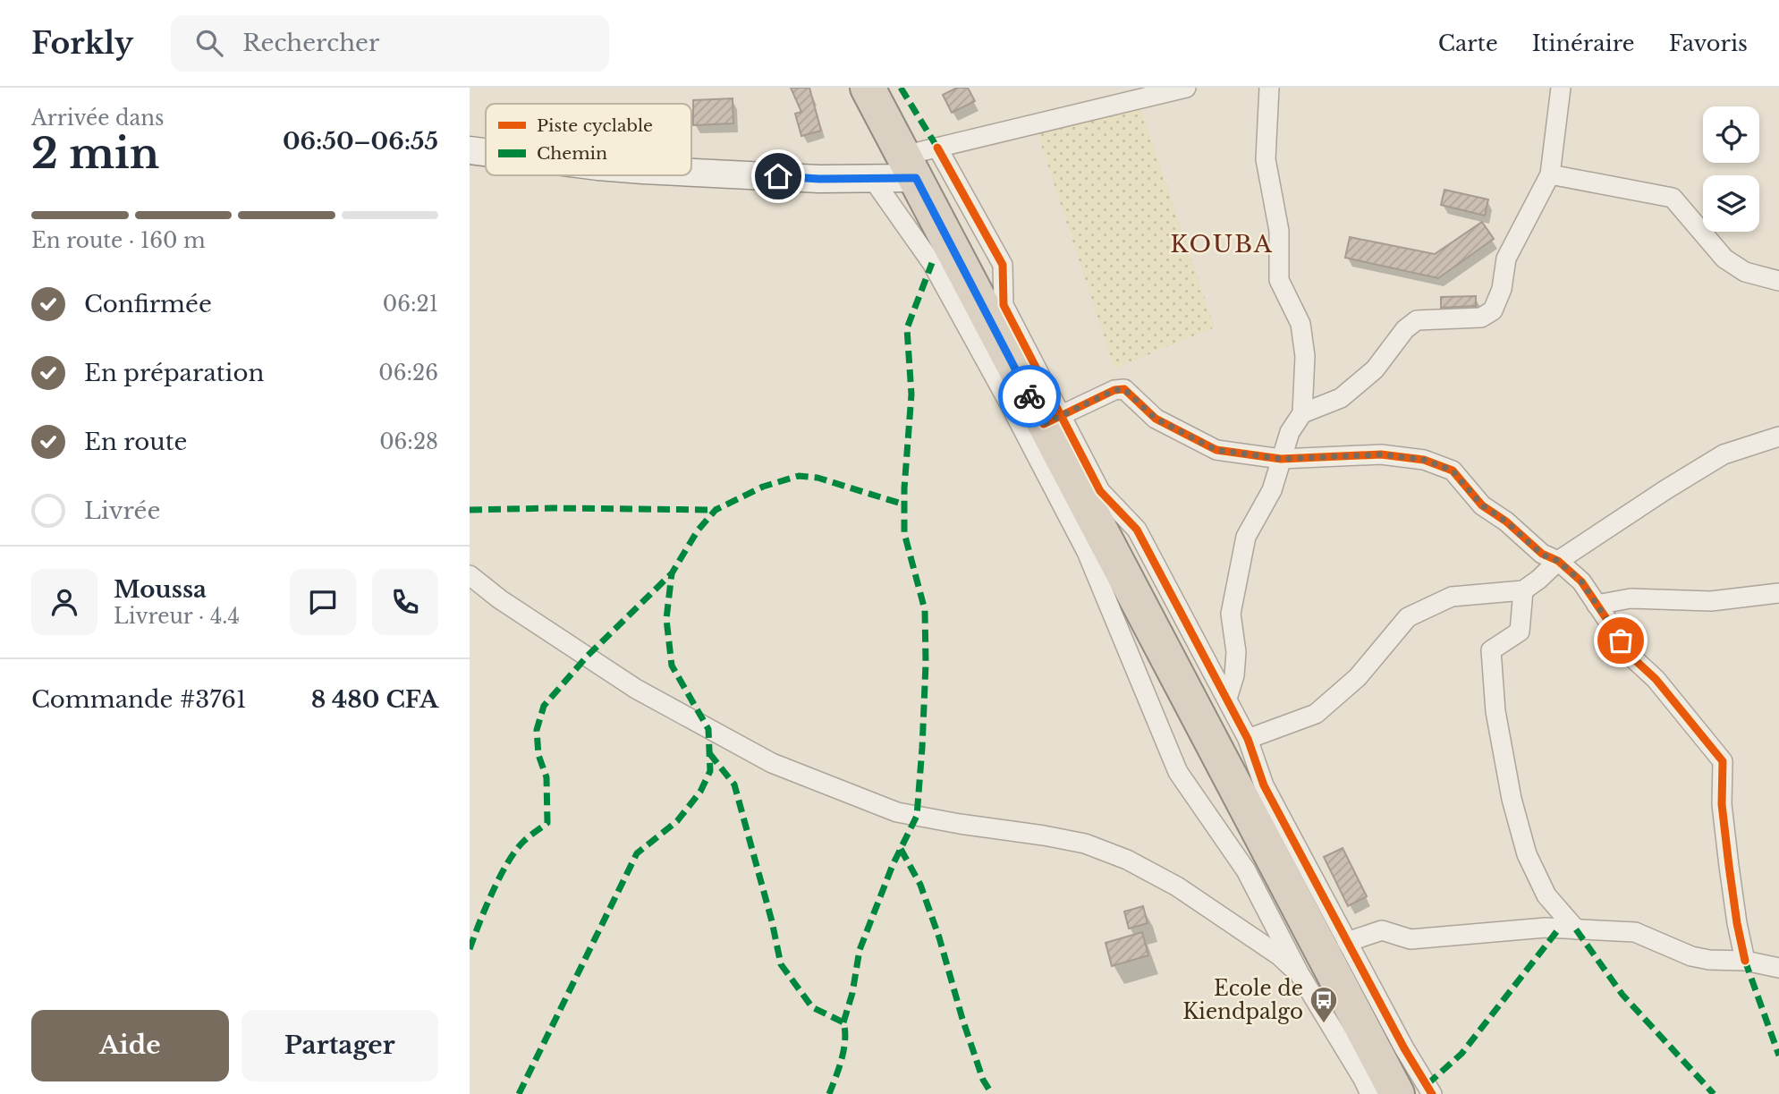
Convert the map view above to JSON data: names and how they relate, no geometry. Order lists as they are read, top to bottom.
{
  "districts": ["KOUBA"],
  "places": {
    "bus stop": ["Ecole de Kiendpalgo"]
  },
  "legend": ["Piste cyclable", "Chemin"],
  "page": {
    "header": "Forkly",
    "search": "Rechercher",
    "nav": ["Carte", "Itinéraire", "Favoris"],
    "heading": ["2 min", "Arrivée dans", "06:50–06:55"],
    "panel": [
      "Moussa",
      "Livreur · 4.4",
      "Commande #3761",
      "8 480 CFA"
    ],
    "bar": "En route · 160 m",
    "list": [
      ["Confirmée", "06:21"],
      ["En préparation", "06:26"],
      ["En route", "06:28"],
      "Livrée"
    ],
    "buttons": ["Aide", "Partager"]
  }
}
